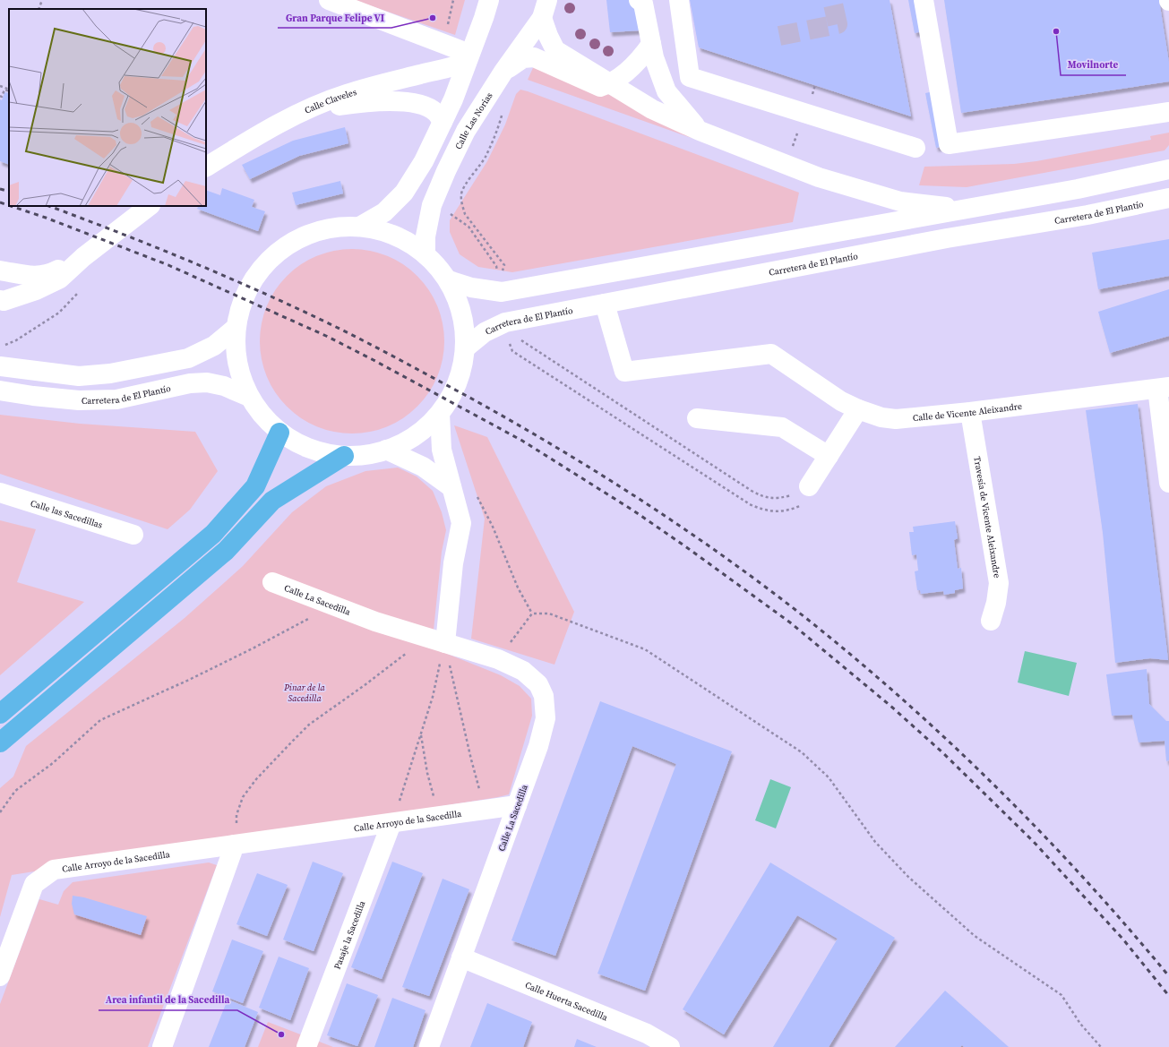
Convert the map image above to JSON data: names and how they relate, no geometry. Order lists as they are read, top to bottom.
{
  "streets": {
    "street": [
      "Calle Claveles",
      "Calle Las Norias",
      "Carretera de El Plantío",
      "Calle de Vicente Aleixandre",
      "Calle las Sacedillas",
      "Travesía de Vicente Aleixandre",
      "Calle La Sacedilla",
      "Calle Arroyo de la Sacedilla",
      "Pasaje la Sacedilla",
      "Calle Huerta Sacedilla"
    ]
  },
  "crossings": [
    ["Carretera de El Plantío", "Calle de Vicente Aleixandre"],
    ["Calle de Vicente Aleixandre", "Travesía de Vicente Aleixandre"],
    ["Calle La Sacedilla", "Calle Arroyo de la Sacedilla"],
    ["Calle La Sacedilla", "Calle Huerta Sacedilla"],
    ["Calle Arroyo de la Sacedilla", "Pasaje la Sacedilla"]
  ],
  "parks": ["Pinar de la Sacedilla"],
  "places": ["Gran Parque Felipe VI", "Movilnorte", "Area infantil de la Sacedilla"]
}
